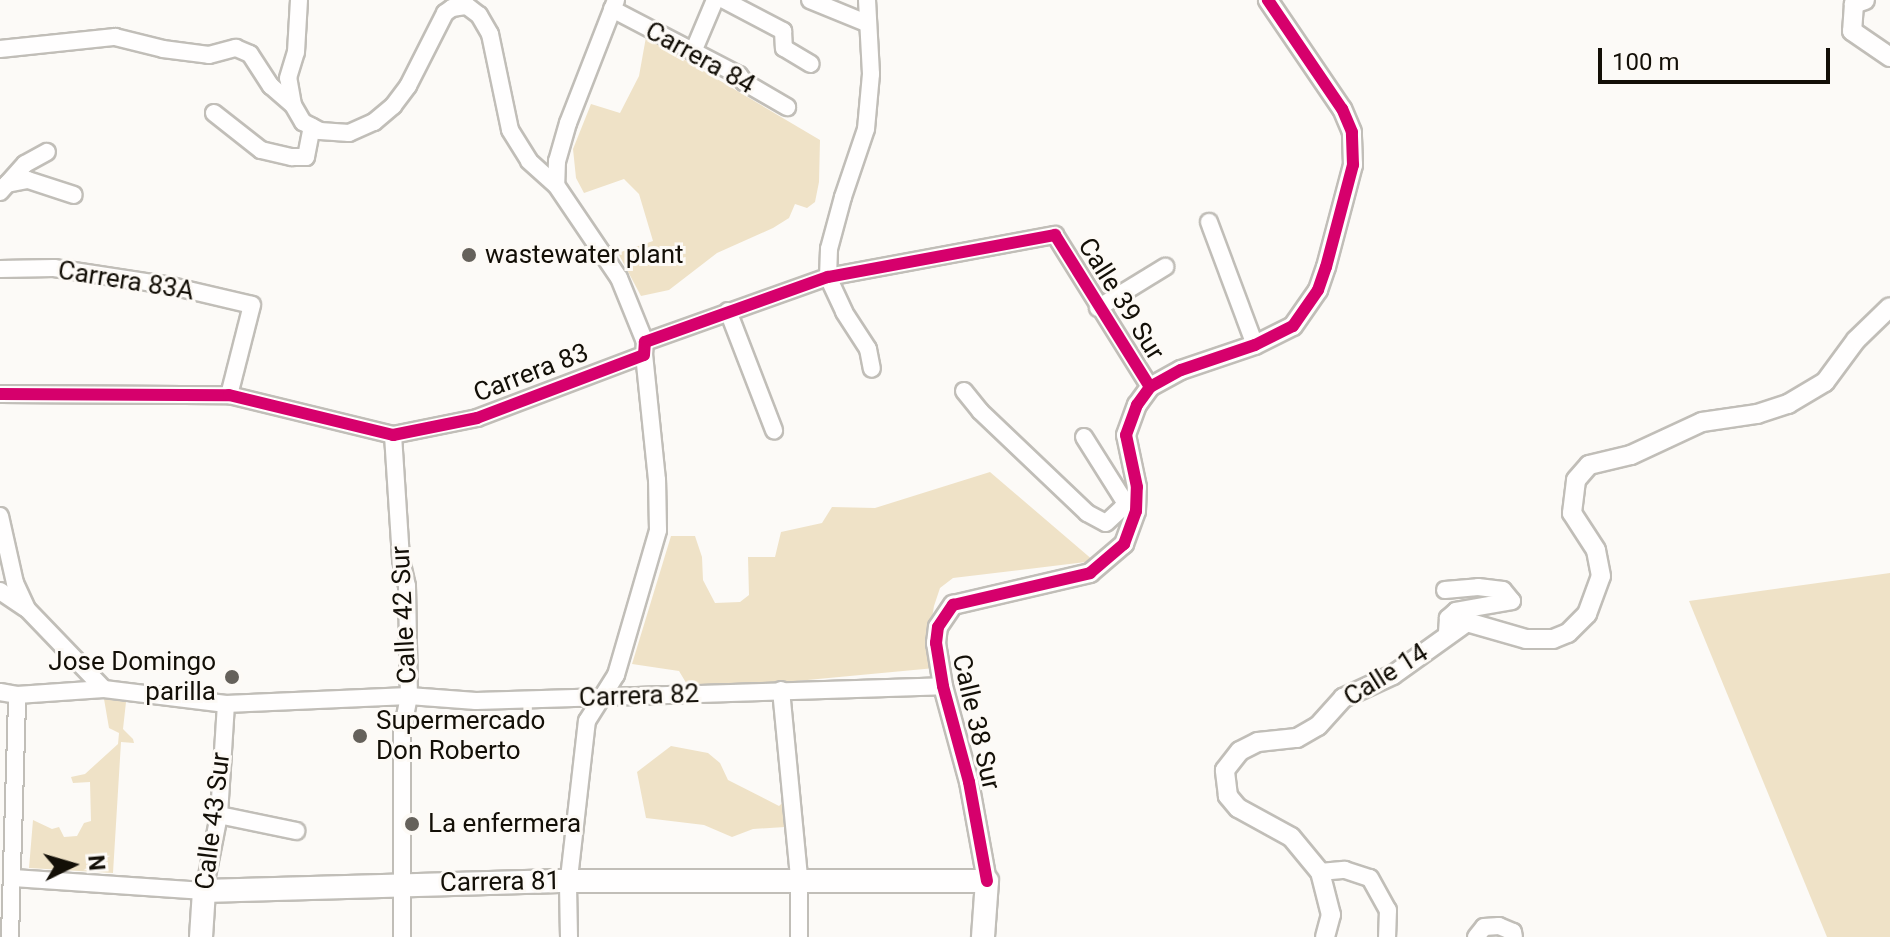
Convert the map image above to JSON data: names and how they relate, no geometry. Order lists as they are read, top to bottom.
{
  "streets": {
    "main road": ["Calle 38 Sur", "Calle 43 Sur", "Carrera 81"],
    "street": [
      "Carrera 84",
      "Carrera 83A",
      "Calle 39 Sur",
      "Carrera 83",
      "Calle 42 Sur",
      "Calle 14",
      "Carrera 82"
    ]
  },
  "crossings": [
    ["Carrera 83A", "Carrera 83"],
    ["Calle 39 Sur", "Carrera 83"],
    ["Calle 39 Sur", "Calle 38 Sur"],
    ["Carrera 83", "Calle 42 Sur"],
    ["Calle 42 Sur", "Carrera 82"],
    ["Calle 42 Sur", "Carrera 81"],
    ["Carrera 82", "Calle 38 Sur"],
    ["Carrera 82", "Calle 43 Sur"],
    ["Calle 38 Sur", "Carrera 81"],
    ["Calle 43 Sur", "Carrera 81"]
  ],
  "places": [
    "wastewater plant",
    "Jose Domingo parilla",
    "Supermercado Don Roberto",
    "La enfermera"
  ],
  "scale_bar": "100 m",
  "north": "right"
}
